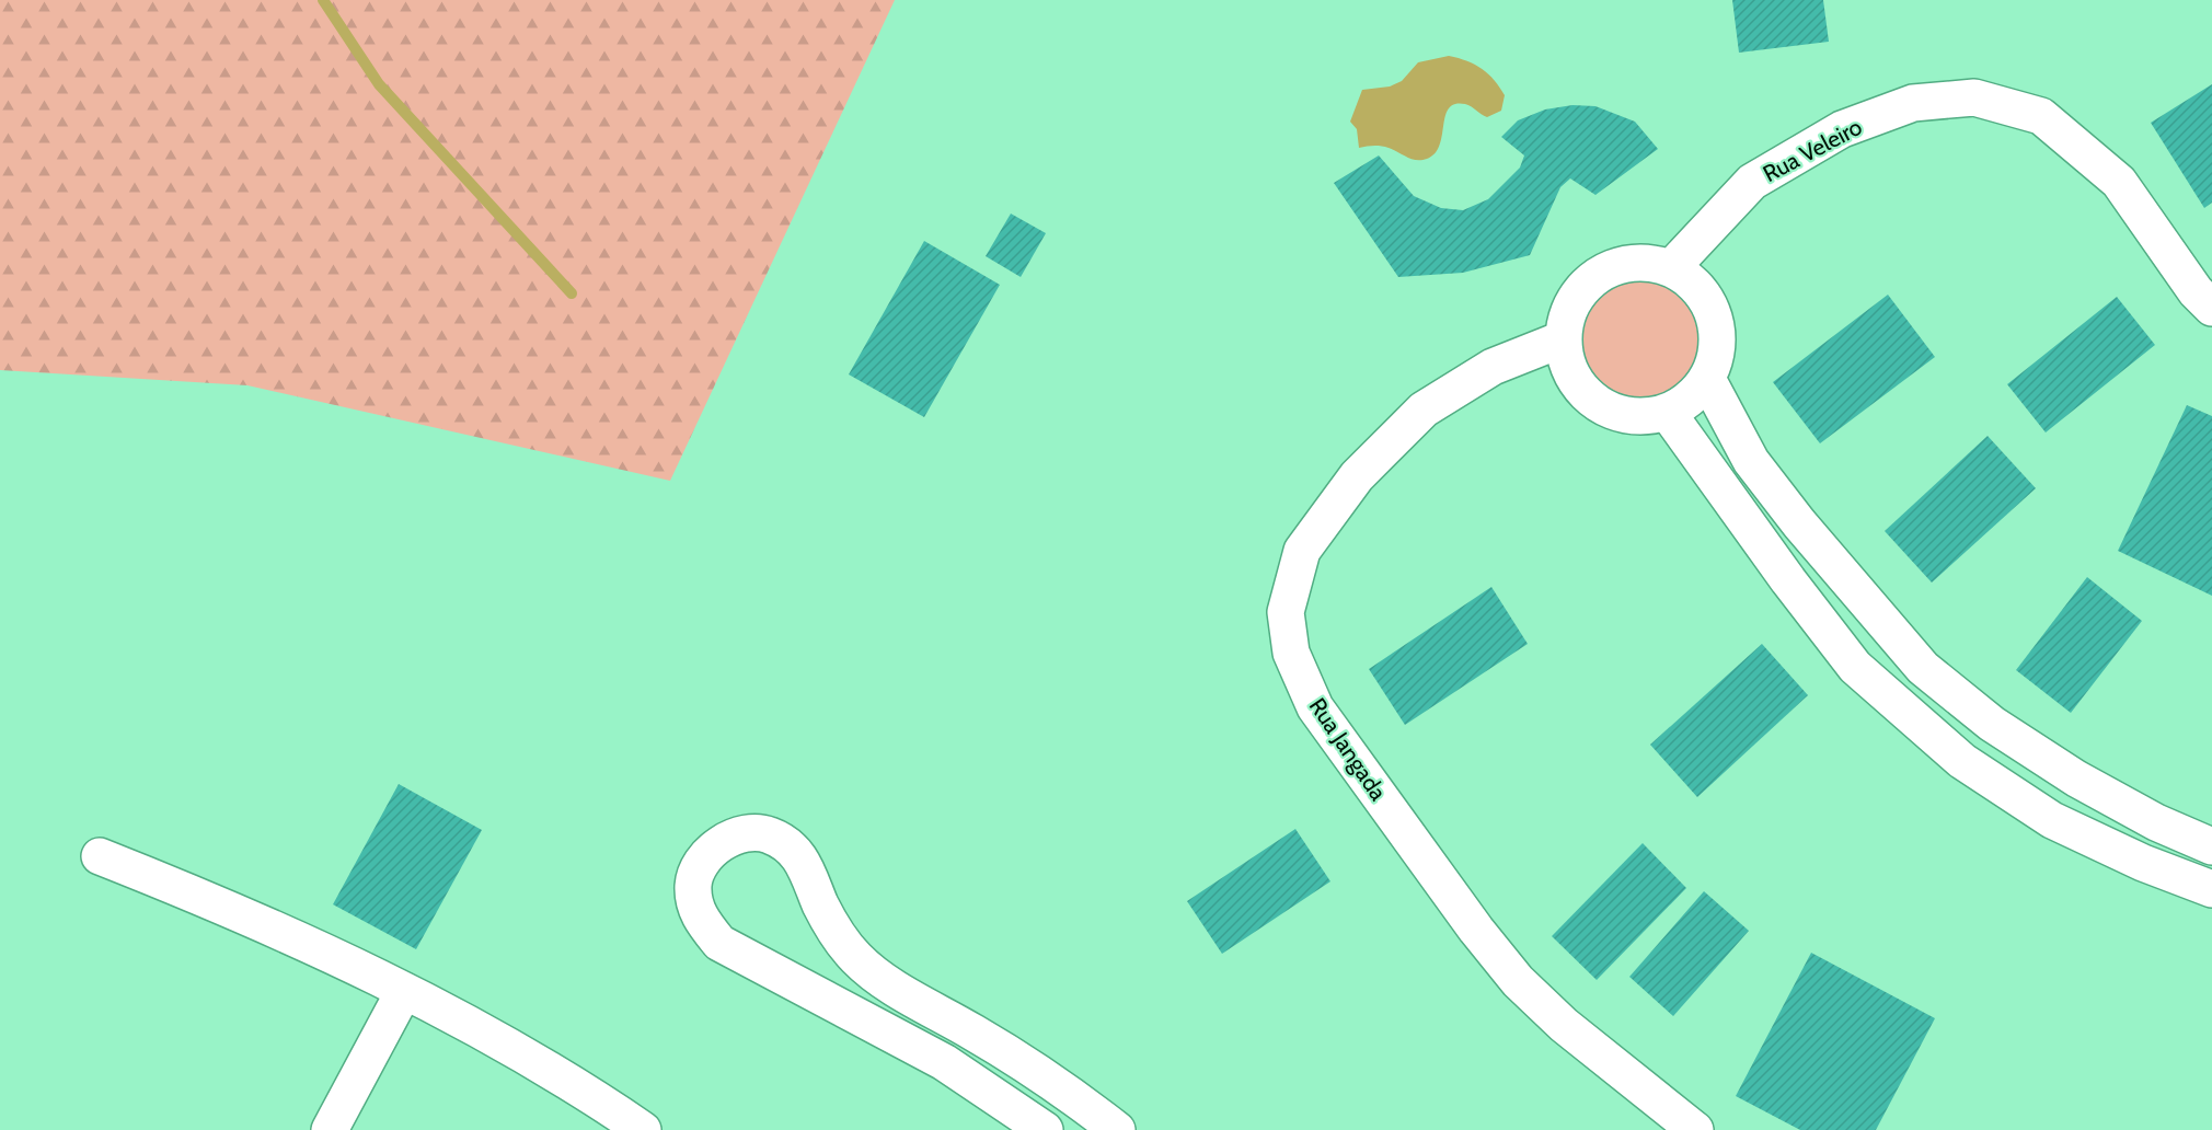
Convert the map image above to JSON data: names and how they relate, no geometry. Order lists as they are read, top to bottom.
{
  "streets": {
    "street": ["Rua Veleiro", "Rua Jangada"]
  },
  "crossings": [
    ["Rua Veleiro", "Rua Jangada"]
  ]
}
